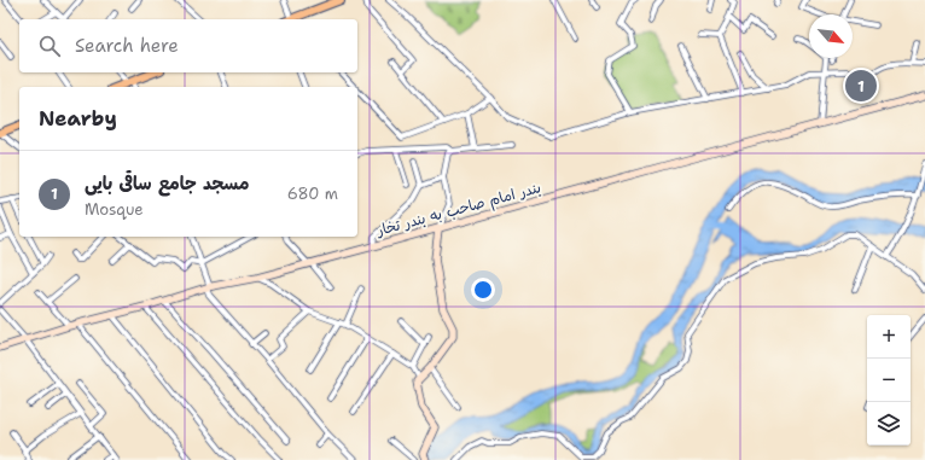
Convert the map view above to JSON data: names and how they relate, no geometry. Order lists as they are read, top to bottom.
{
  "streets": {
    "main road": ["بندر امام صاحب به بندر تخار"]
  },
  "north": "bottom right",
  "page": {
    "search": "Search here",
    "pins": "1",
    "heading": "Nearby",
    "list": [
      {
        "mark": "1",
        "name": "مسجد جامع ساقی بایی",
        "note": "Mosque",
        "value": "680 m"
      }
    ],
    "map_buttons": ["+", "−"]
  }
}
